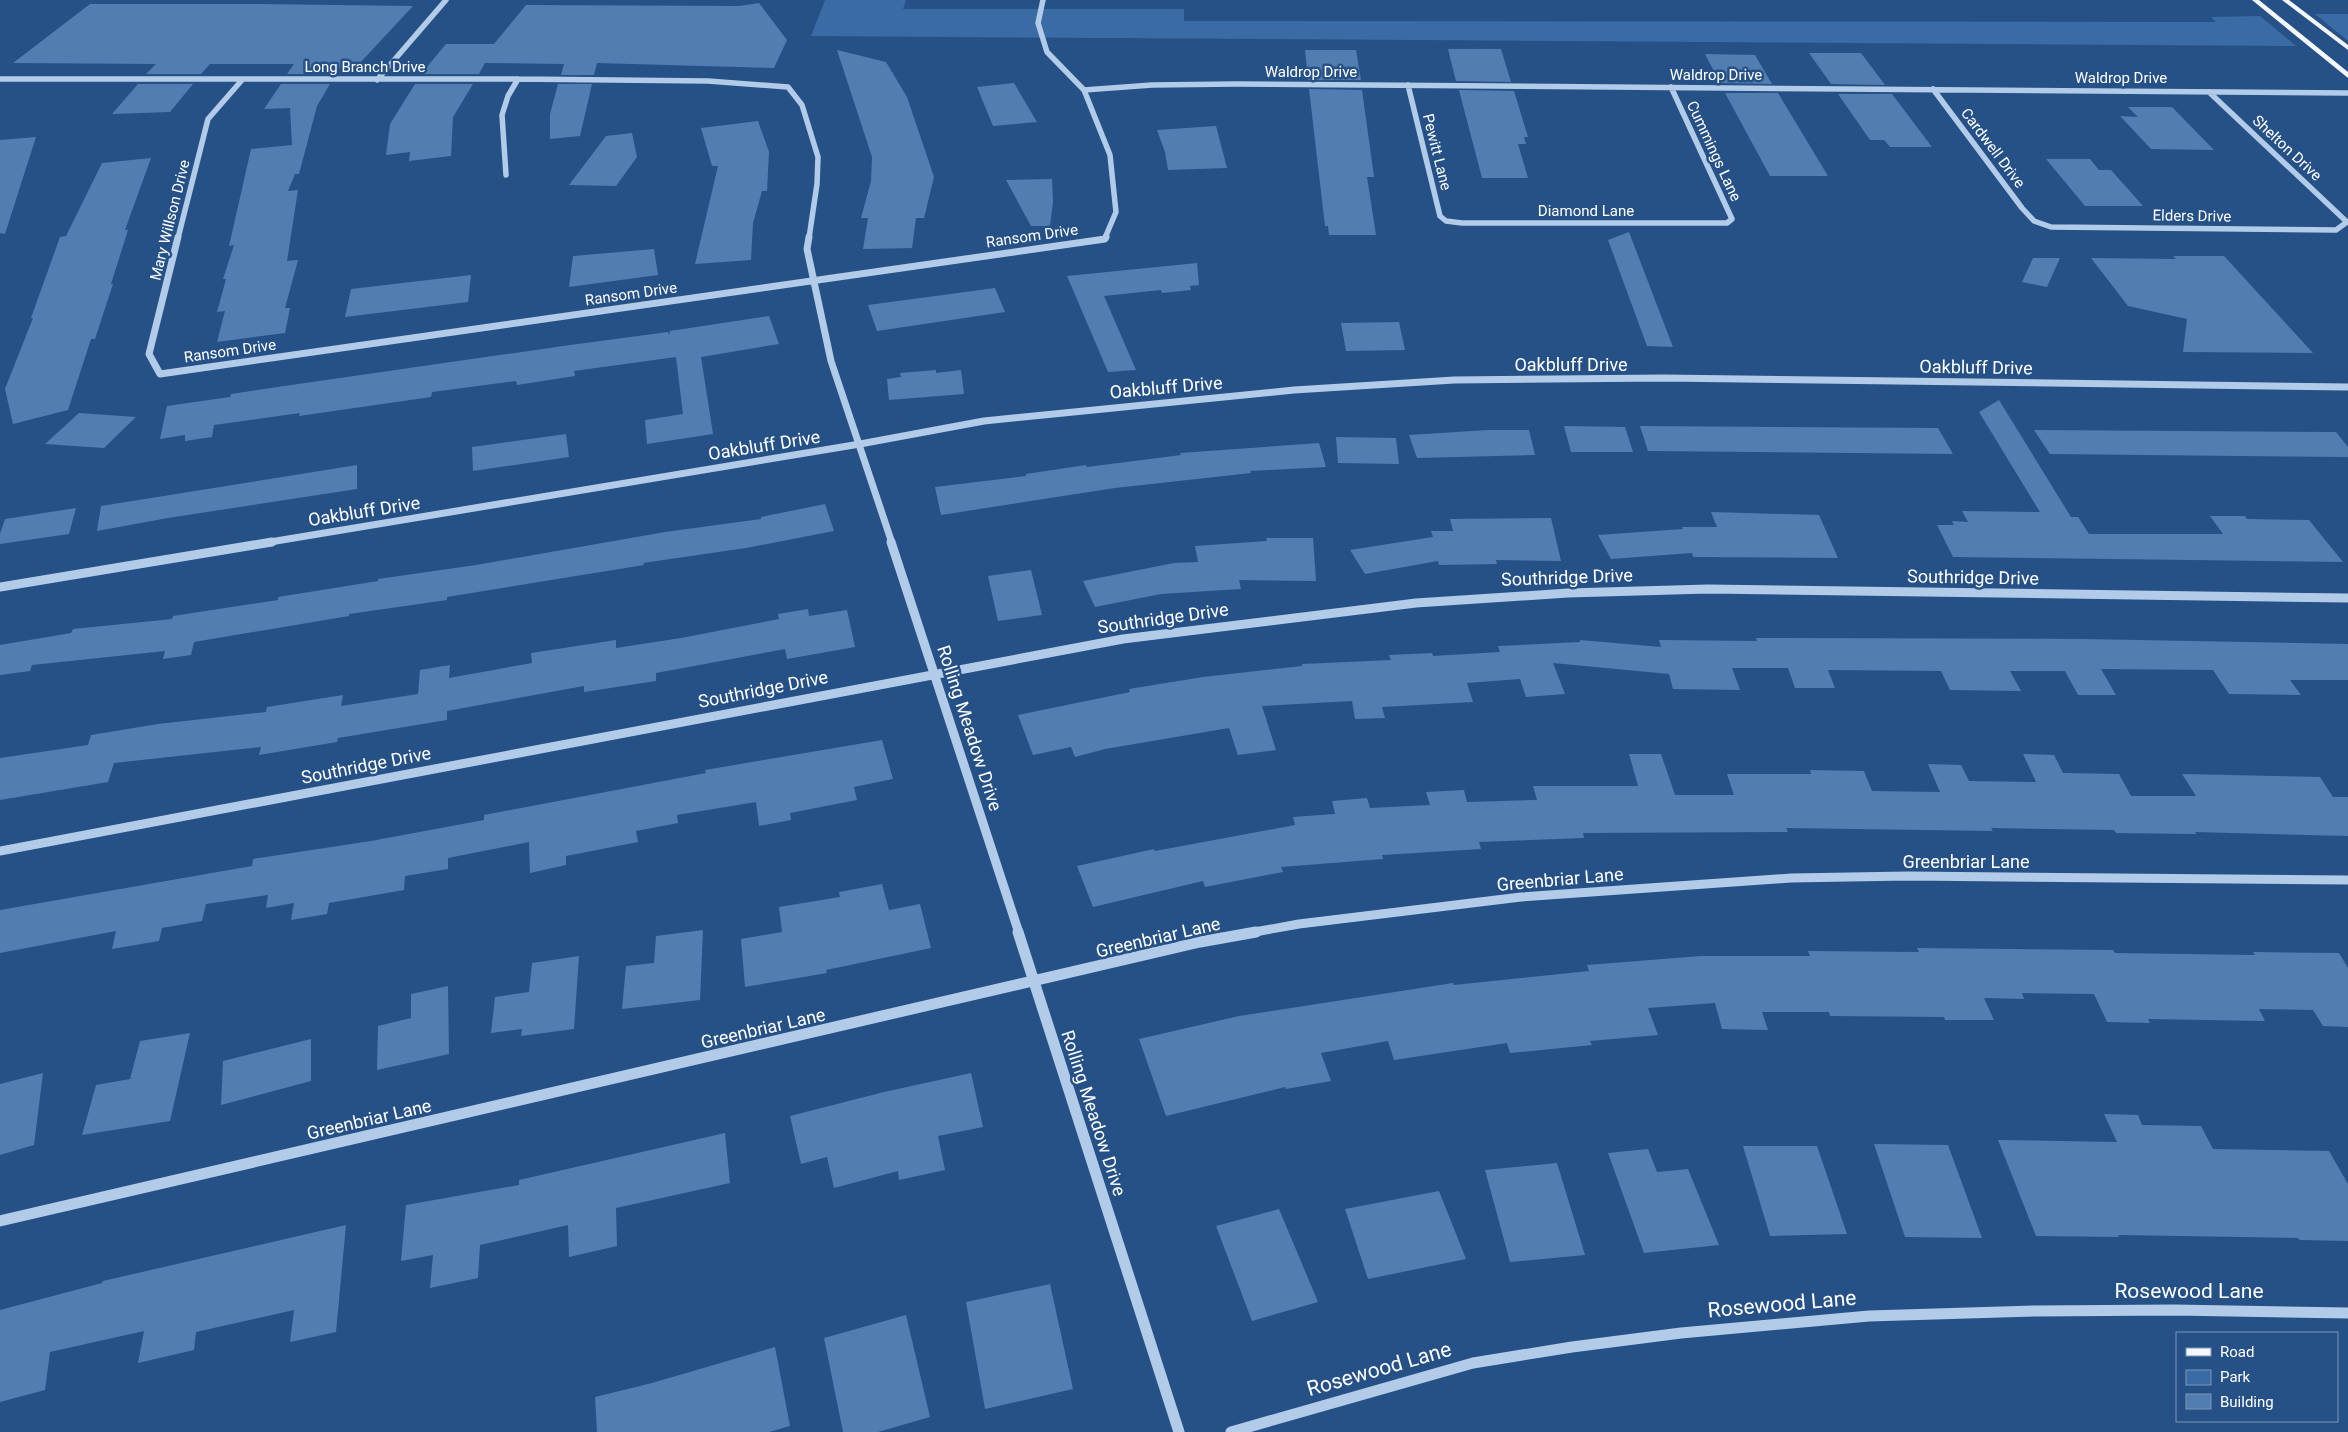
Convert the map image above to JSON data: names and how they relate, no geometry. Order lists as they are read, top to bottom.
{
  "streets": {
    "street": [
      "Long Branch Drive",
      "Waldrop Drive",
      "Cardwell Drive",
      "Shelton Drive",
      "Cummings Lane",
      "Pewitt Lane",
      "Diamond Lane",
      "Elders Drive",
      "Mary Willson Drive",
      "Ransom Drive",
      "Oakbluff Drive",
      "Southridge Drive",
      "Rolling Meadow Drive",
      "Greenbriar Lane",
      "Rosewood Lane"
    ]
  },
  "crossings": [
    ["Long Branch Drive", "Mary Willson Drive"],
    ["Long Branch Drive", "Rolling Meadow Drive"],
    ["Waldrop Drive", "Cardwell Drive"],
    ["Waldrop Drive", "Shelton Drive"],
    ["Waldrop Drive", "Cummings Lane"],
    ["Waldrop Drive", "Pewitt Lane"],
    ["Waldrop Drive", "Ransom Drive"],
    ["Cardwell Drive", "Elders Drive"],
    ["Shelton Drive", "Elders Drive"],
    ["Cummings Lane", "Diamond Lane"],
    ["Pewitt Lane", "Diamond Lane"],
    ["Mary Willson Drive", "Ransom Drive"],
    ["Ransom Drive", "Rolling Meadow Drive"],
    ["Oakbluff Drive", "Rolling Meadow Drive"],
    ["Southridge Drive", "Rolling Meadow Drive"],
    ["Rolling Meadow Drive", "Greenbriar Lane"]
  ],
  "legend": ["Road", "Park", "Building"]
}
